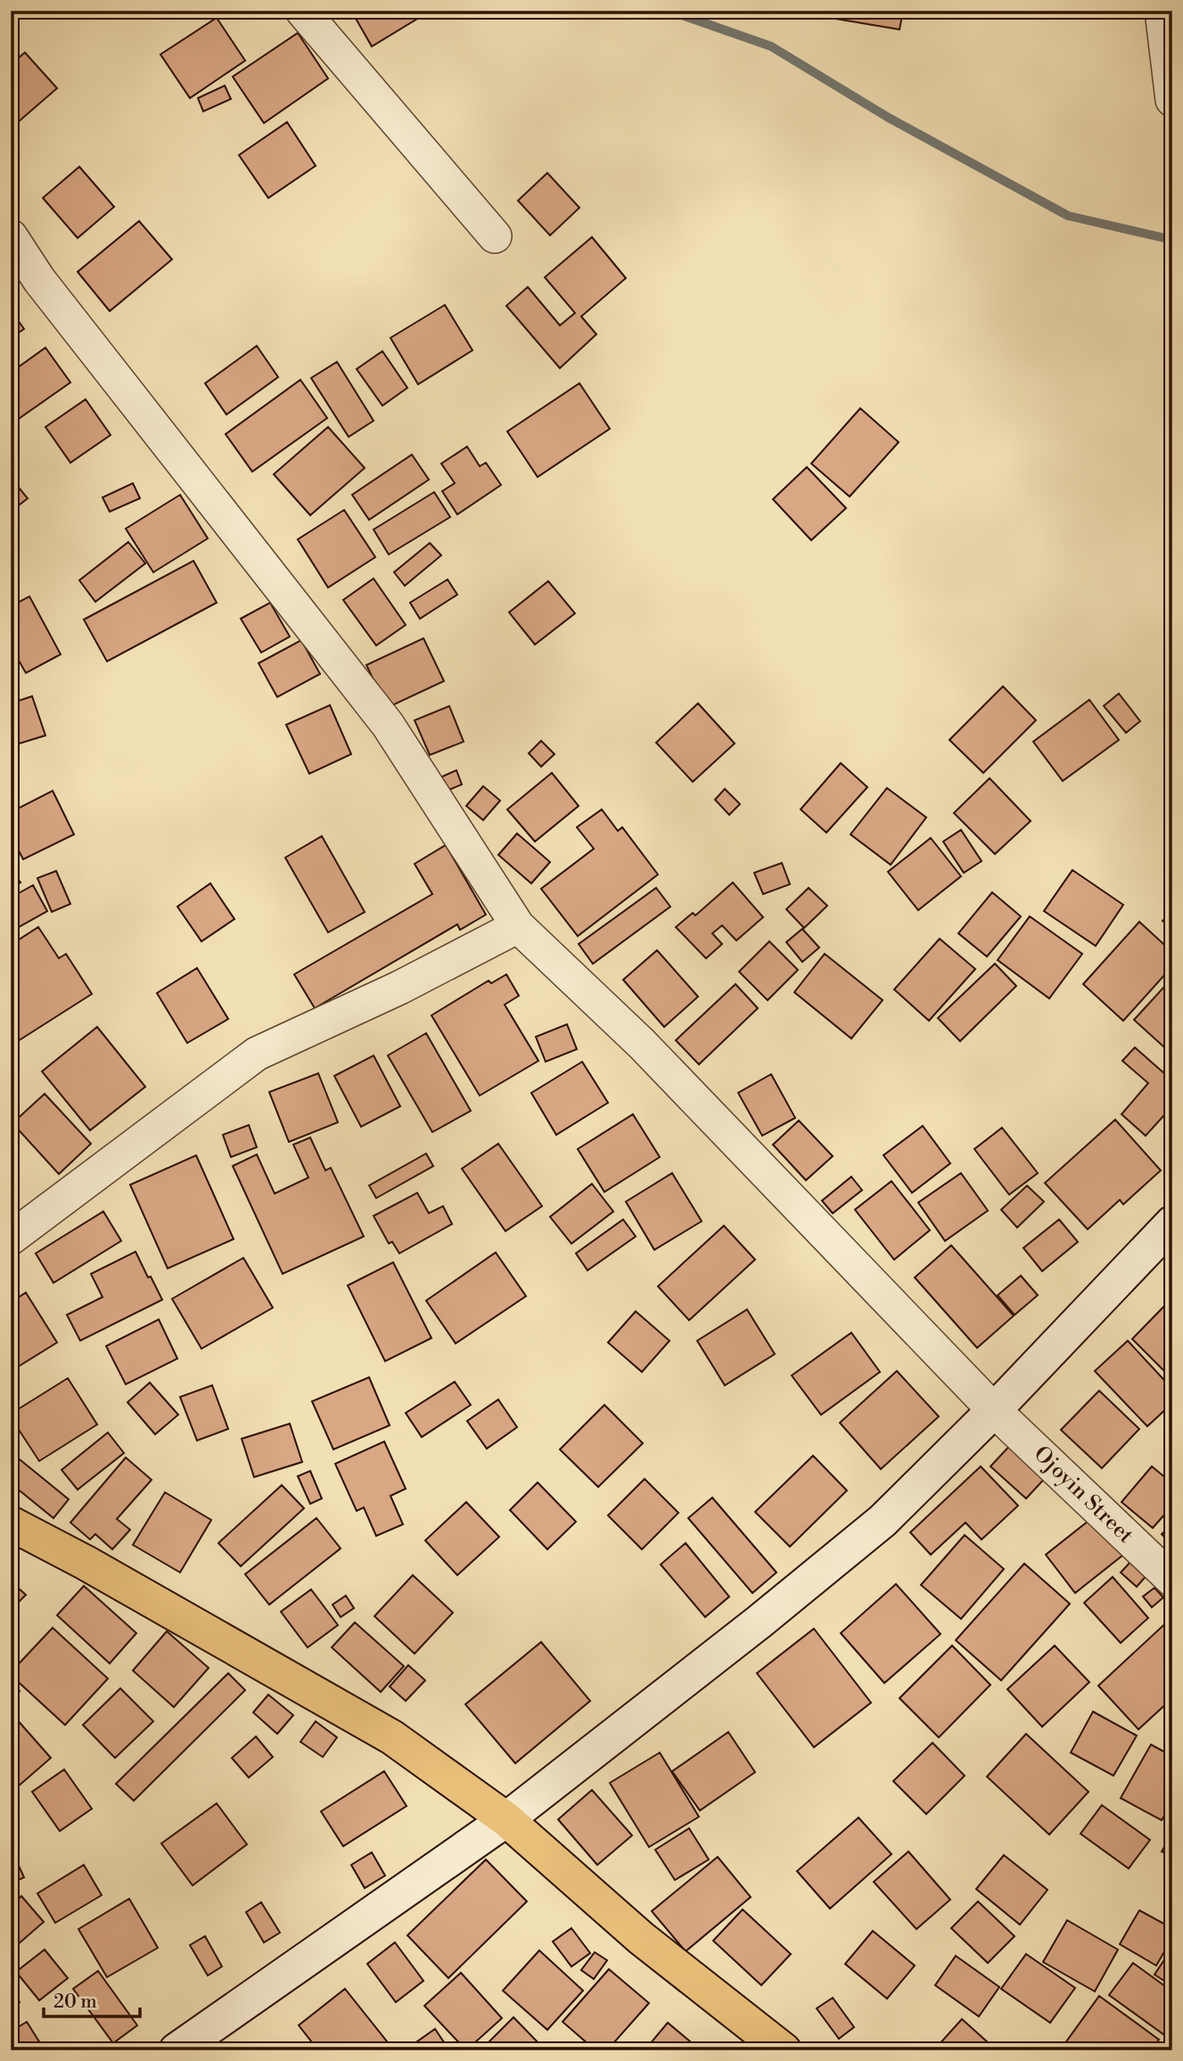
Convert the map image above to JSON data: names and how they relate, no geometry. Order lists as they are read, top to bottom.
{
  "streets": {
    "street": ["Ojoyin Street"]
  },
  "scale_bar": "20 m"
}
